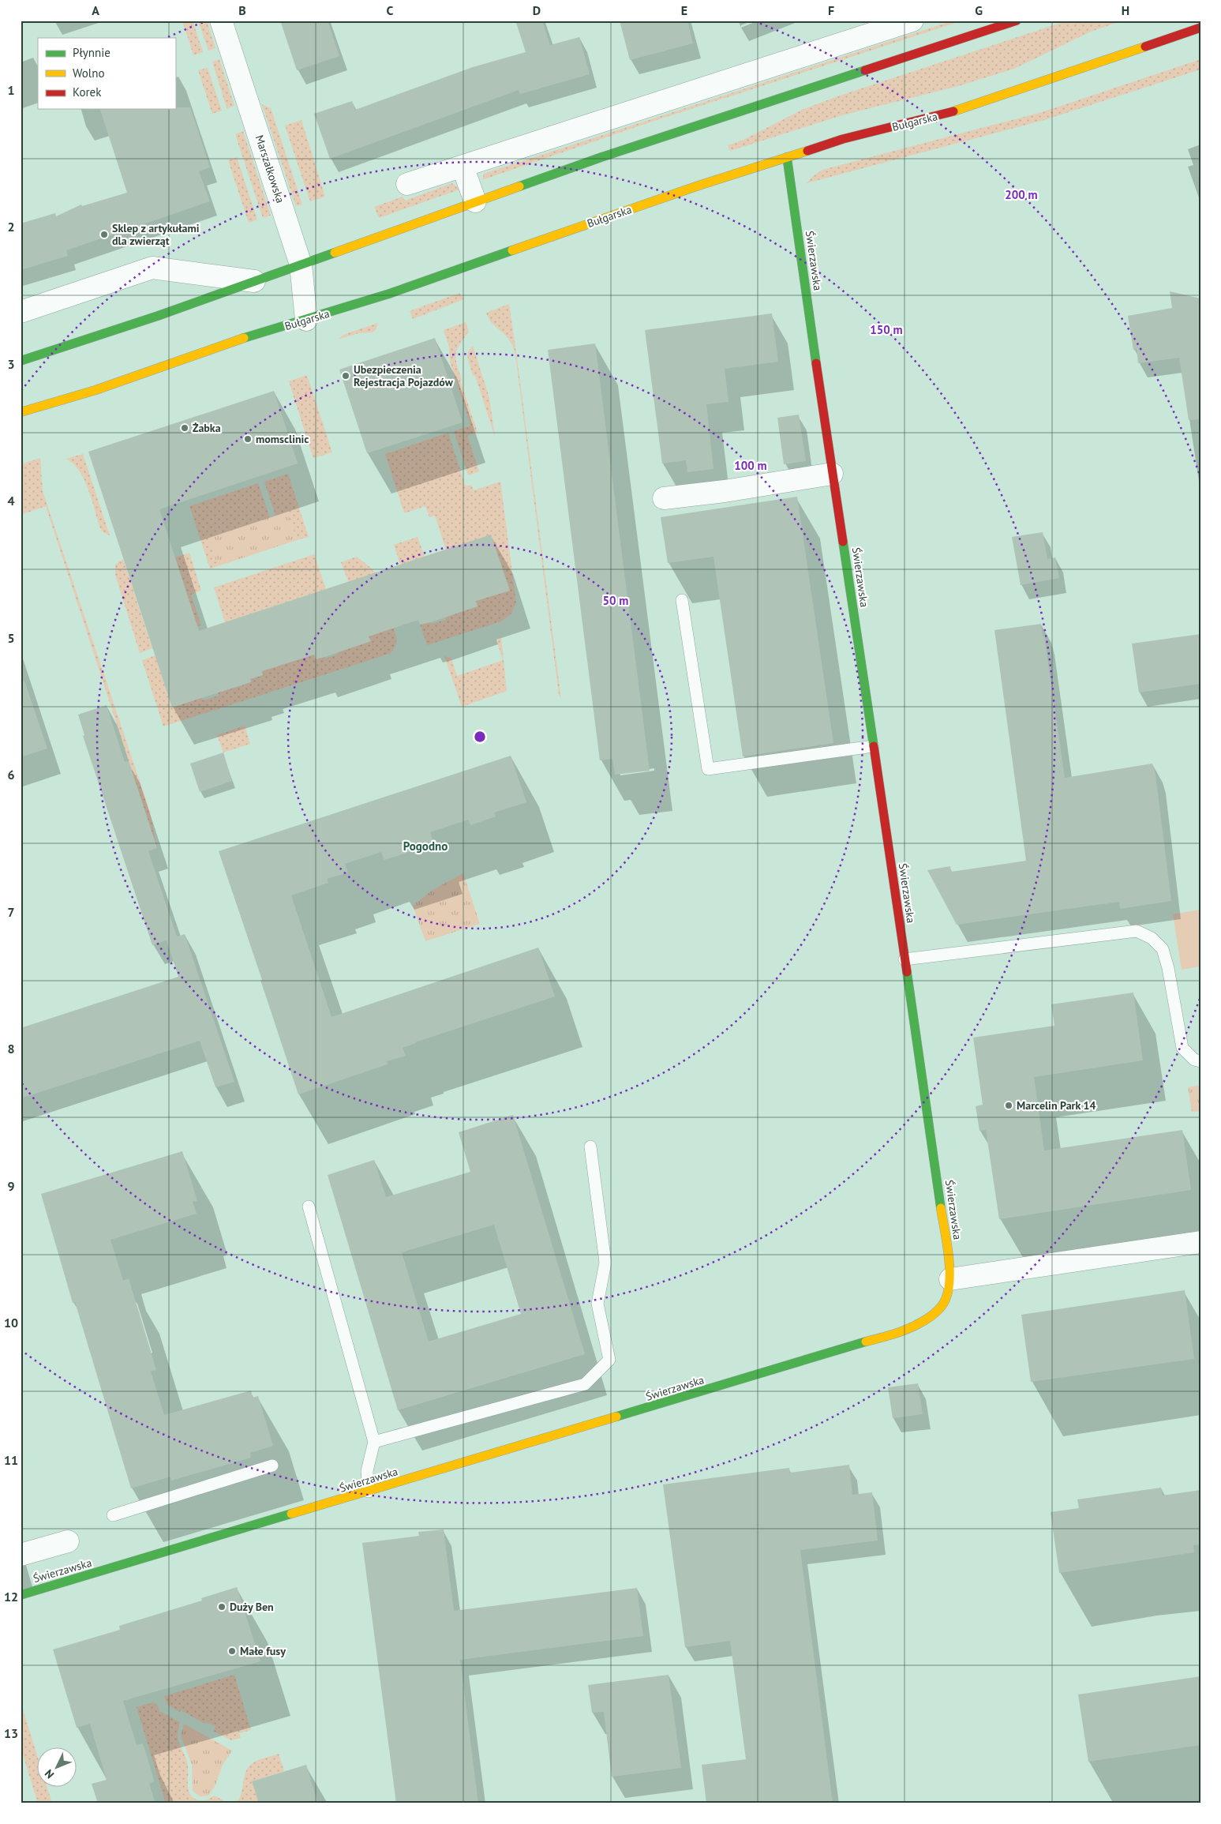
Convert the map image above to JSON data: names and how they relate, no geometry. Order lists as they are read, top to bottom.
{
  "streets": {
    "street": ["Bułgarska", "Marszałkowska", "Świerzawska"]
  },
  "crossings": [
    ["Bułgarska", "Marszałkowska"],
    ["Bułgarska", "Świerzawska"]
  ],
  "districts": ["Pogodno"],
  "places": [
    "Sklep z artykułami dla zwierząt",
    "Ubezpieczenia Rejestracja Pojazdów",
    "Żabka",
    "momsclinic",
    "Marcelin Park 14",
    "Duży Ben",
    "Małe fusy"
  ],
  "legend": ["Płynnie", "Wolno", "Korek"],
  "north": "bottom left",
  "grid": {
    "columns": [
      "A",
      "B",
      "C",
      "D",
      "E",
      "F",
      "G",
      "H"
    ],
    "rows": [
      "1",
      "2",
      "3",
      "4",
      "5",
      "6",
      "7",
      "8",
      "9",
      "10",
      "11",
      "12",
      "13"
    ]
  },
  "rings": [
    "200 m",
    "150 m",
    "100 m",
    "50 m"
  ]
}
